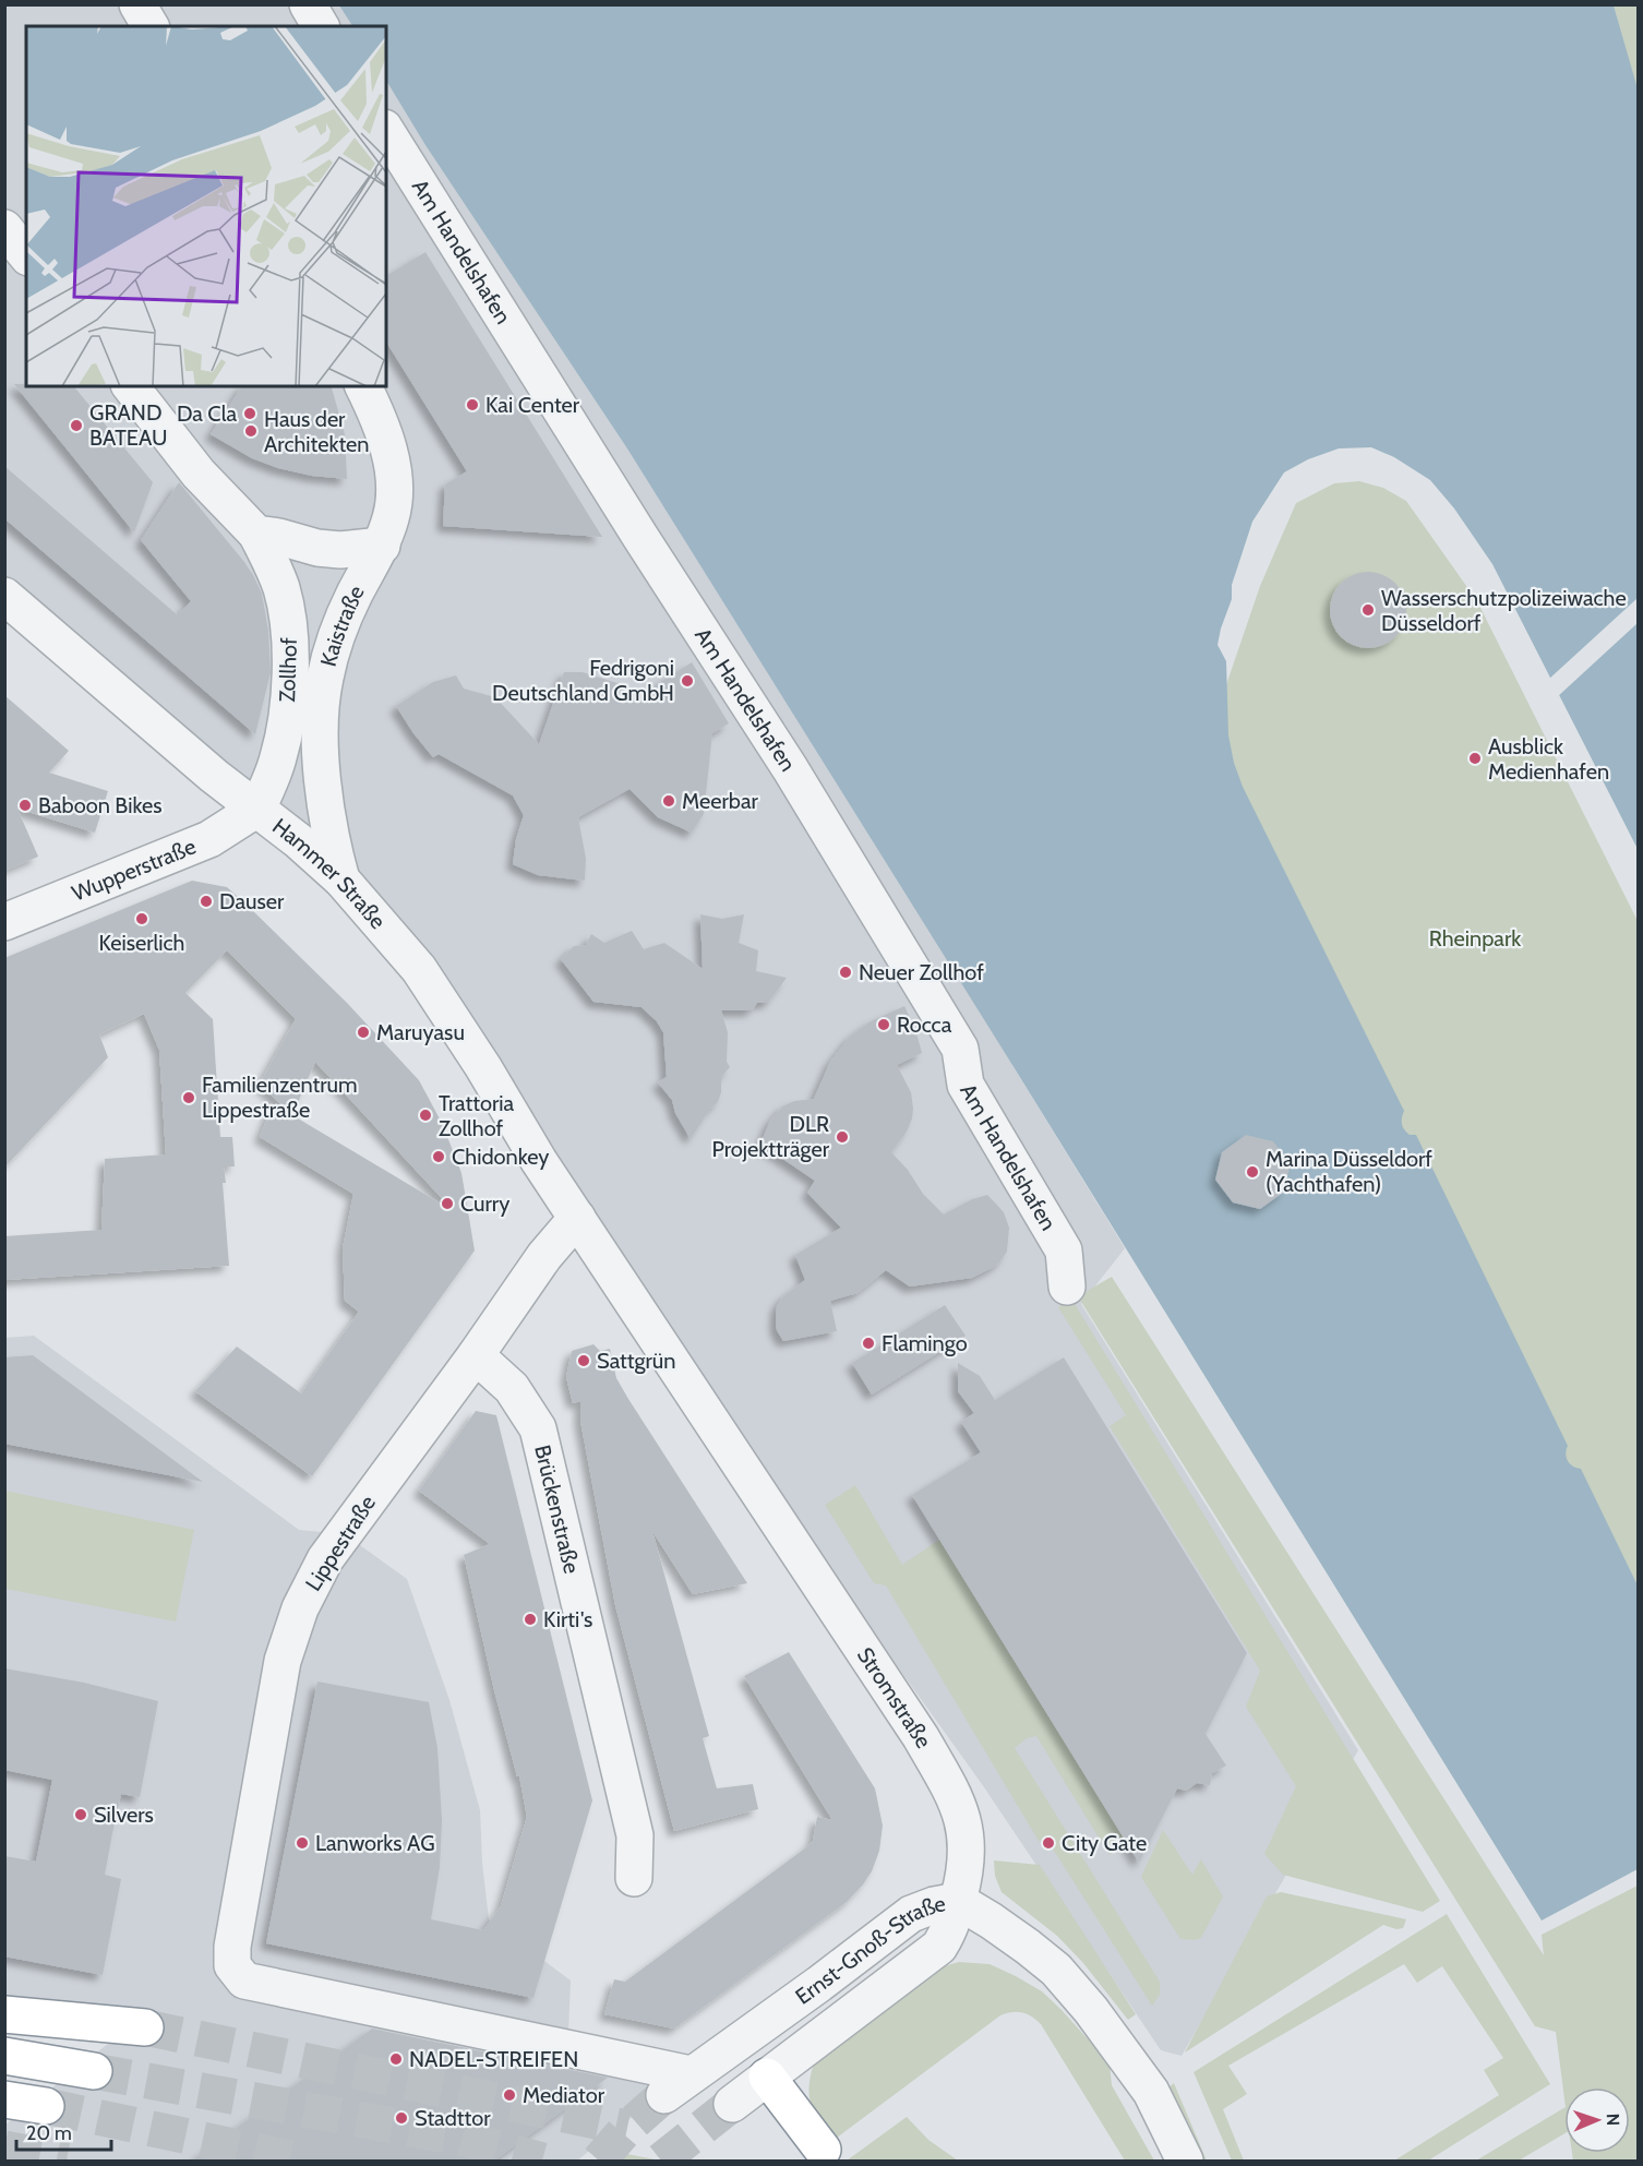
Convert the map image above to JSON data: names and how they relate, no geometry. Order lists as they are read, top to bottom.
{
  "streets": {
    "street": [
      "Am Handelshafen",
      "Kaistraße",
      "Zollhof",
      "Wupperstraße",
      "Hammer Straße",
      "Brückenstraße",
      "Lippestraße",
      "Stromstraße",
      "Ernst-Gnoß-Straße"
    ]
  },
  "crossings": [
    ["Kaistraße", "Hammer Straße"],
    ["Zollhof", "Wupperstraße"],
    ["Zollhof", "Hammer Straße"],
    ["Wupperstraße", "Hammer Straße"],
    ["Hammer Straße", "Lippestraße"],
    ["Hammer Straße", "Stromstraße"],
    ["Brückenstraße", "Lippestraße"],
    ["Lippestraße", "Stromstraße"],
    ["Lippestraße", "Ernst-Gnoß-Straße"],
    ["Stromstraße", "Ernst-Gnoß-Straße"]
  ],
  "parks": ["Rheinpark"],
  "places": [
    "Kai Center",
    "Da Cla",
    "GRAND BATEAU",
    "Haus der Architekten",
    "Wasserschutzpolizeiwache Düsseldorf",
    "Fedrigoni Deutschland GmbH",
    "Ausblick Medienhafen",
    "Meerbar",
    "Baboon Bikes",
    "Dauser",
    "Keiserlich",
    "Neuer Zollhof",
    "Rocca",
    "Maruyasu",
    "Familienzentrum Lippestraße",
    "Trattoria Zollhof",
    "DLR Projektträger",
    "Chidonkey",
    "Marina Düsseldorf (Yachthafen)",
    "Curry",
    "Flamingo",
    "Sattgrün",
    "Kirti's",
    "Silvers",
    "Lanworks AG",
    "City Gate",
    "NADEL-STREIFEN",
    "Mediator",
    "Stadttor"
  ],
  "scale_bar": "20 m",
  "north": "right"
}
